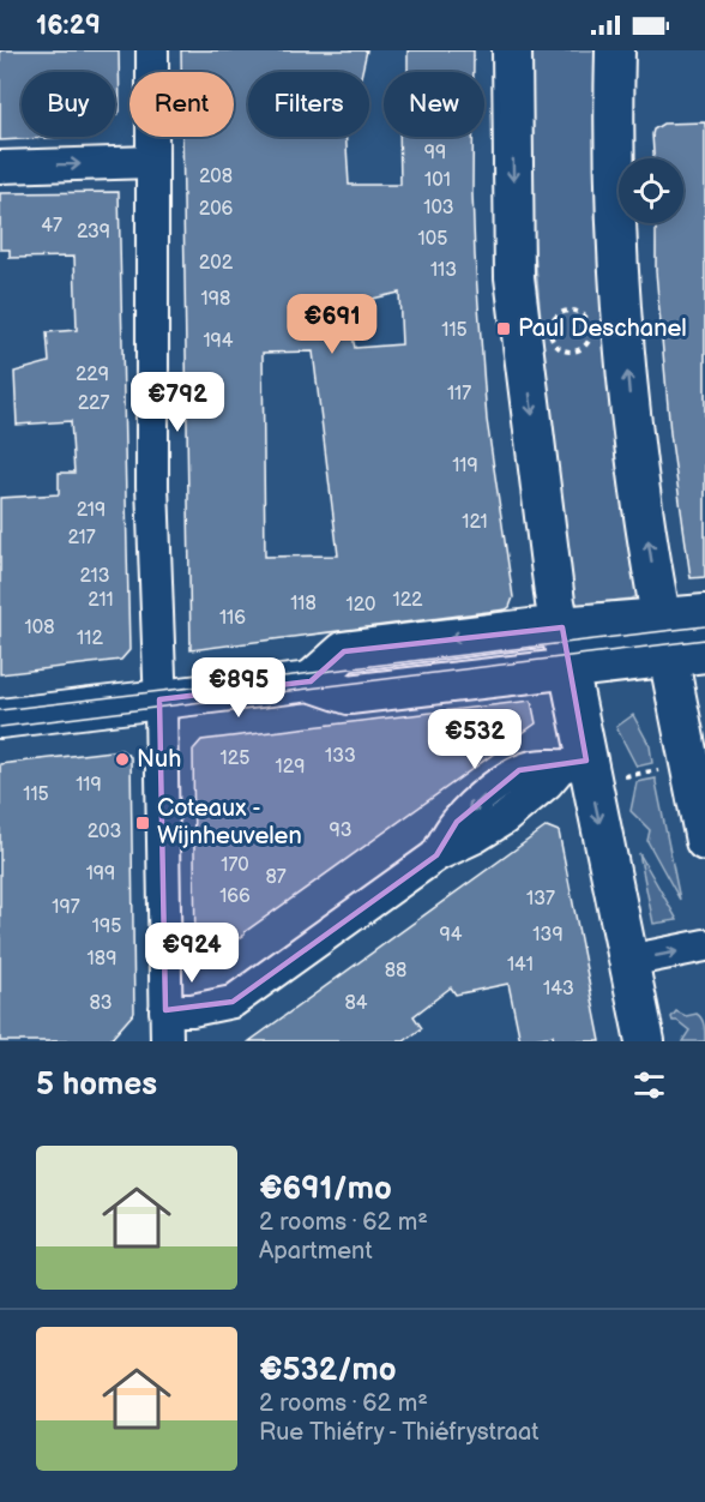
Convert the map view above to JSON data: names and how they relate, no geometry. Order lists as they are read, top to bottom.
{
  "places": {
    "transit": ["Paul Deschanel", "Coteaux - Wijnheuvelen"],
    "other": ["Nuh"]
  },
  "house_numbers": [
    "99",
    "208",
    "101",
    "103",
    "206",
    "47",
    "239",
    "105",
    "202",
    "113",
    "198",
    "115",
    "194",
    "229",
    "117",
    "227",
    "119",
    "219",
    "121",
    "217",
    "213",
    "211",
    "122",
    "118",
    "120",
    "116",
    "108",
    "112",
    "133",
    "125",
    "129",
    "119",
    "115",
    "93",
    "203",
    "170",
    "199",
    "87",
    "166",
    "137",
    "197",
    "195",
    "94",
    "139",
    "189",
    "141",
    "88",
    "143",
    "83",
    "84"
  ],
  "page": {
    "status": "16:29",
    "chip": [
      "Buy",
      "Rent",
      "Filters",
      "New"
    ],
    "price": [
      "€691",
      "€792",
      "€895",
      "€532",
      "€924"
    ],
    "heading": "5 homes",
    "list": [
      {
        "name": "€691/mo",
        "note": "2 rooms · 62 m² · Apartment"
      },
      {
        "name": "€532/mo",
        "note": "2 rooms · 62 m² · Rue Thiéfry - Thiéfrystraat"
      }
    ]
  }
}
